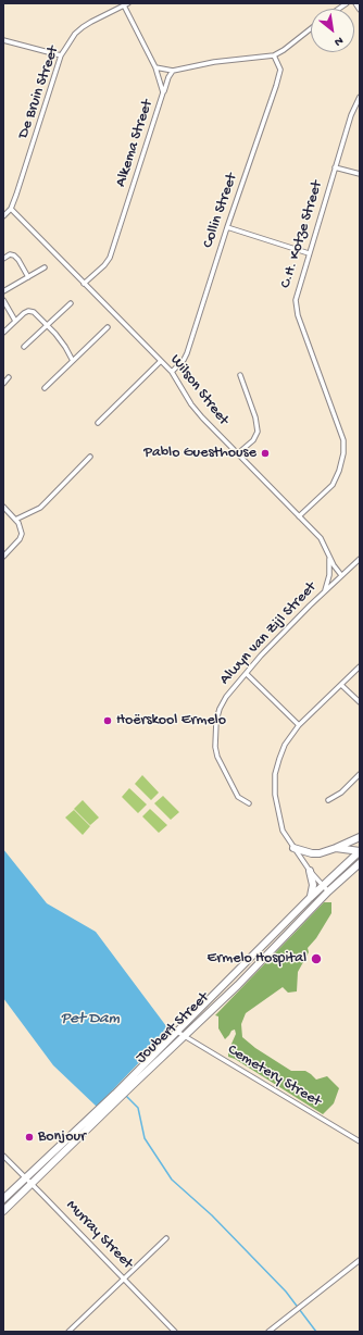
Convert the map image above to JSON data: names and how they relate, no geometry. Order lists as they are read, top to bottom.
{
  "streets": {
    "highway": ["Joubert Street"],
    "street": [
      "De Bruin Street",
      "Alkema Street",
      "Collin Street",
      "C.H. Kotze Street",
      "Wilson Street",
      "Alwyn van Zijl Street",
      "Cemetery Street",
      "Murray Street"
    ]
  },
  "crossings": [
    ["De Bruin Street", "Alkema Street"],
    ["De Bruin Street", "Wilson Street"],
    ["Alkema Street", "Wilson Street"],
    ["Collin Street", "Wilson Street"],
    ["C.H. Kotze Street", "Wilson Street"],
    ["Wilson Street", "Alwyn van Zijl Street"],
    ["Joubert Street", "Cemetery Street"],
    ["Joubert Street", "Murray Street"]
  ],
  "water": ["Pet Dam"],
  "places": [
    "Pablo Guesthouse",
    "Hoërskool Ermelo",
    "Ermelo Hospital",
    "Bonjour"
  ],
  "north": "bottom right"
}
